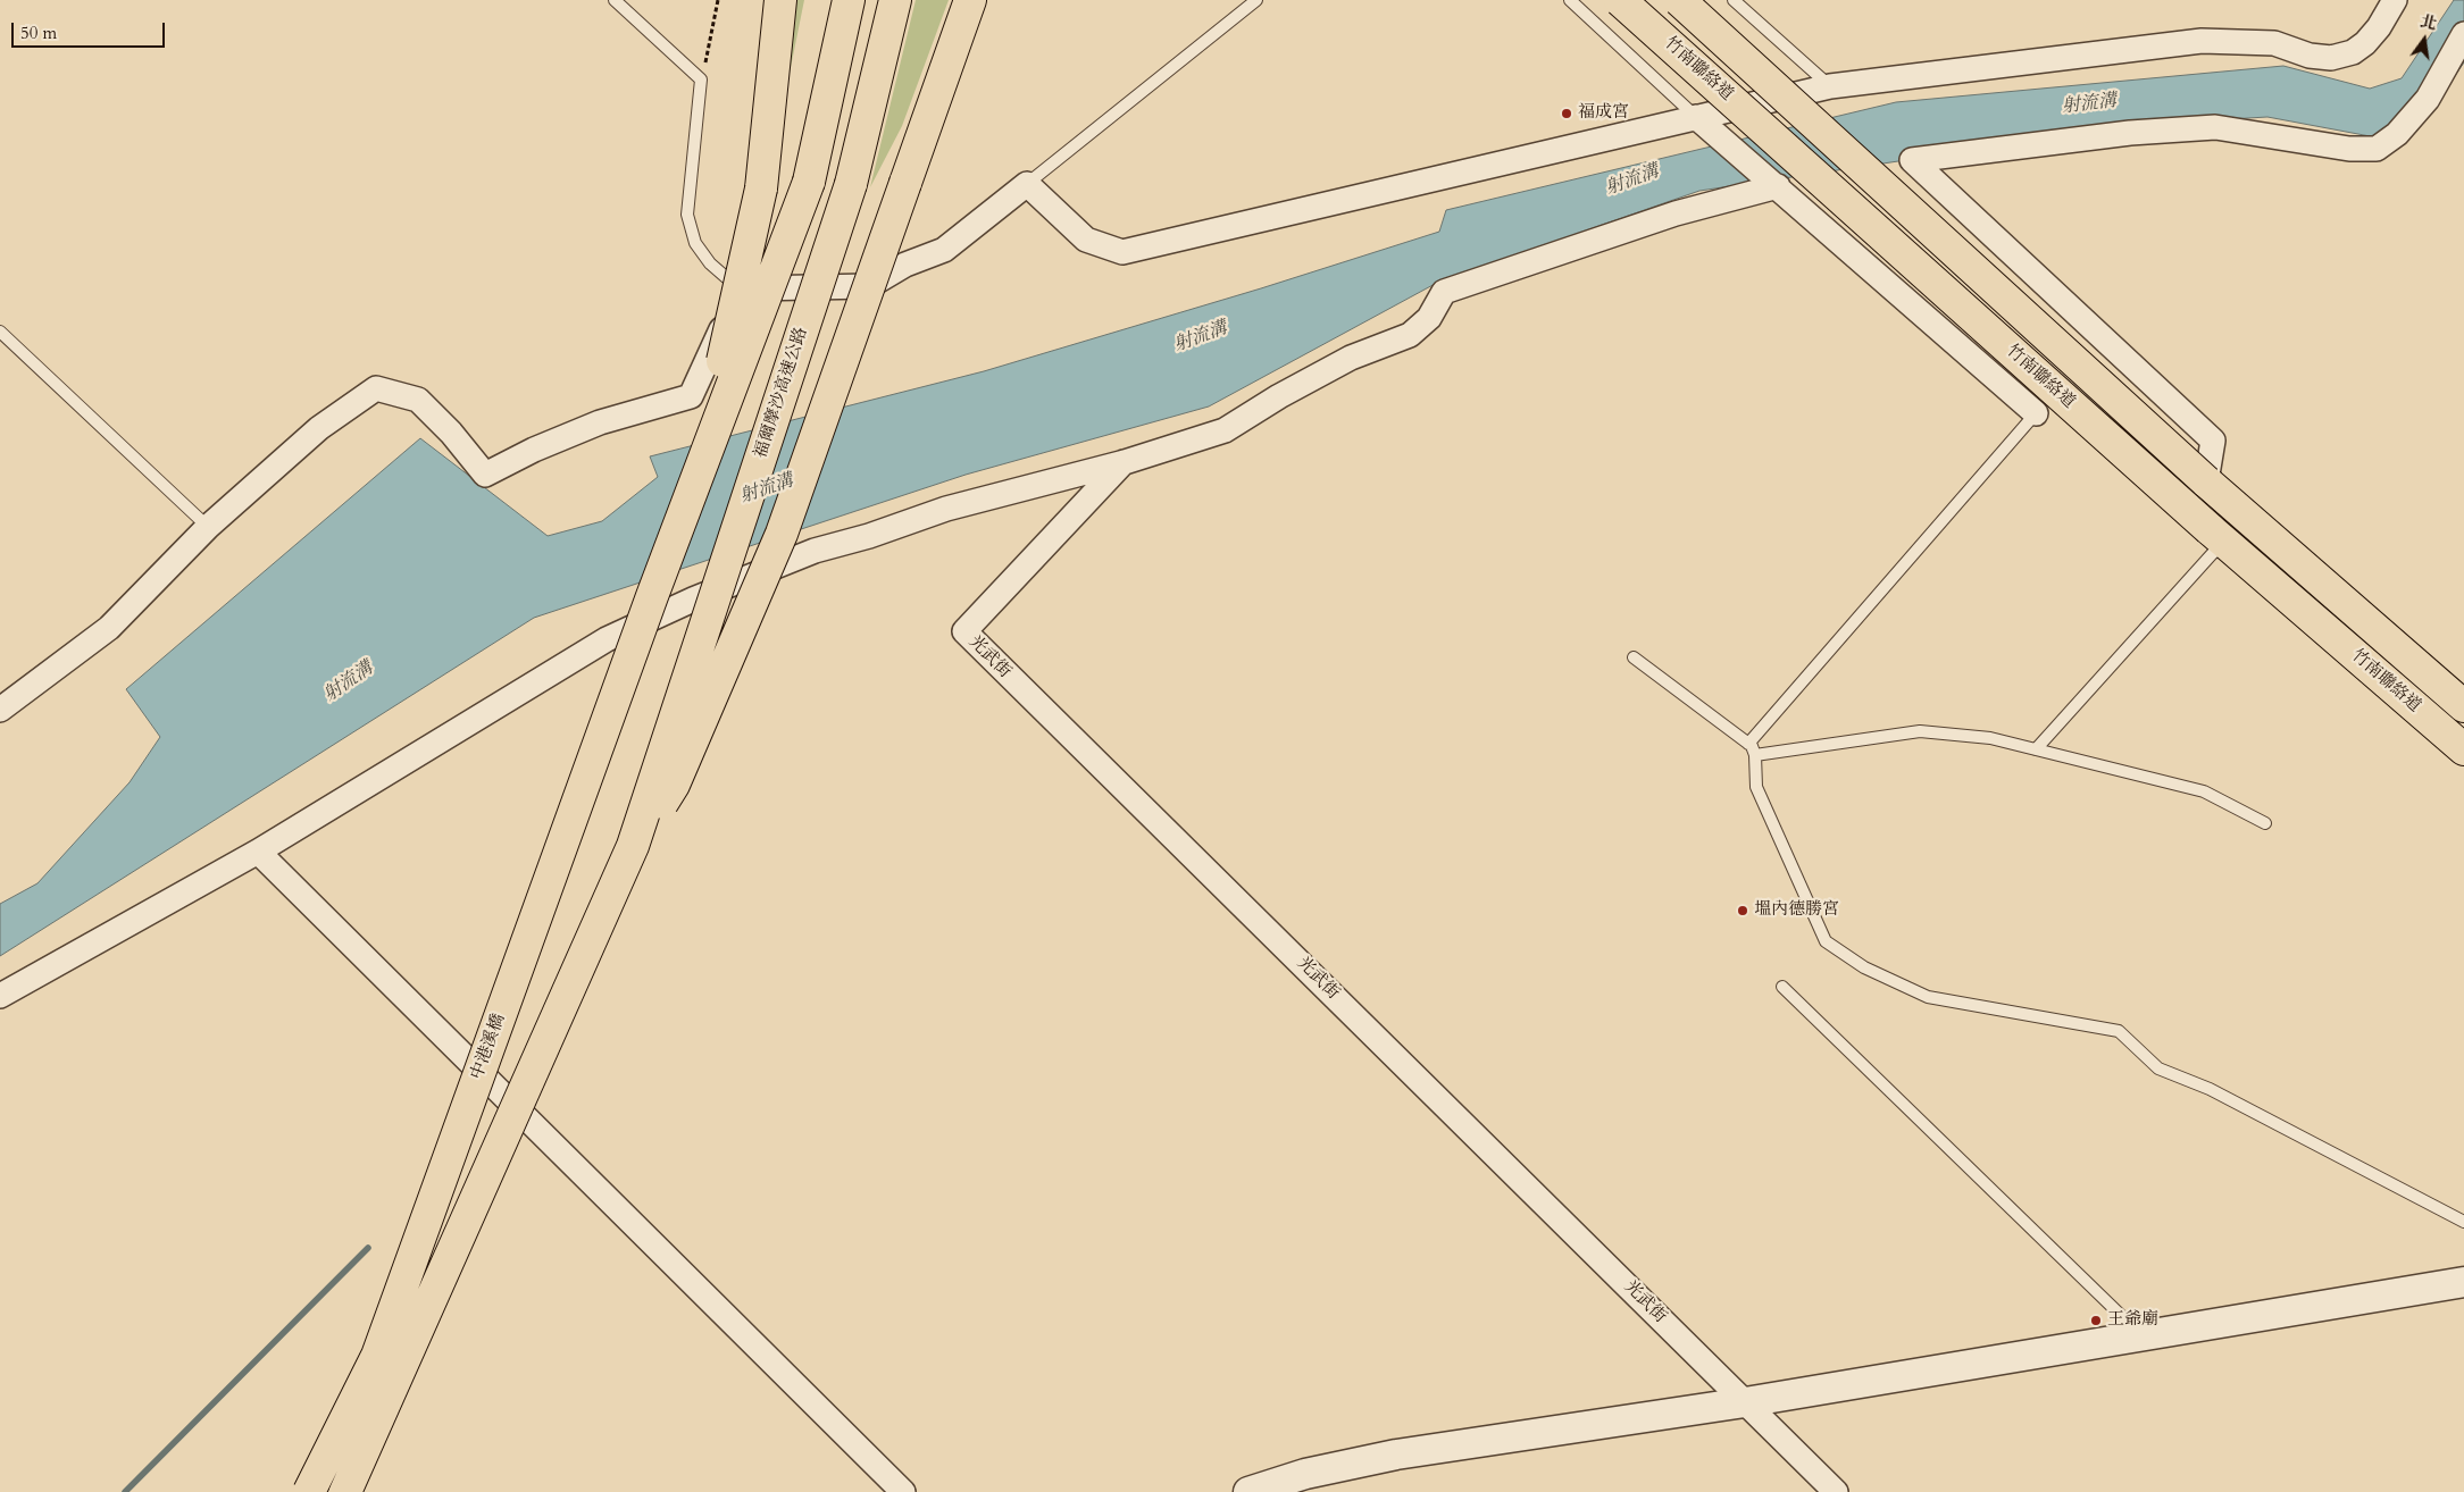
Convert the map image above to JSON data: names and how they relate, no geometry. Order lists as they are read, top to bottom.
{
  "streets": {
    "main road": ["竹南聯絡道", "福爾摩沙高速公路", "中港溪橋"],
    "street": ["光武街"]
  },
  "water": ["射流溝"],
  "places": ["福成宮", "塭內德勝宮", "王爺廟"],
  "scale_bar": "50 m",
  "north": "top"
}
